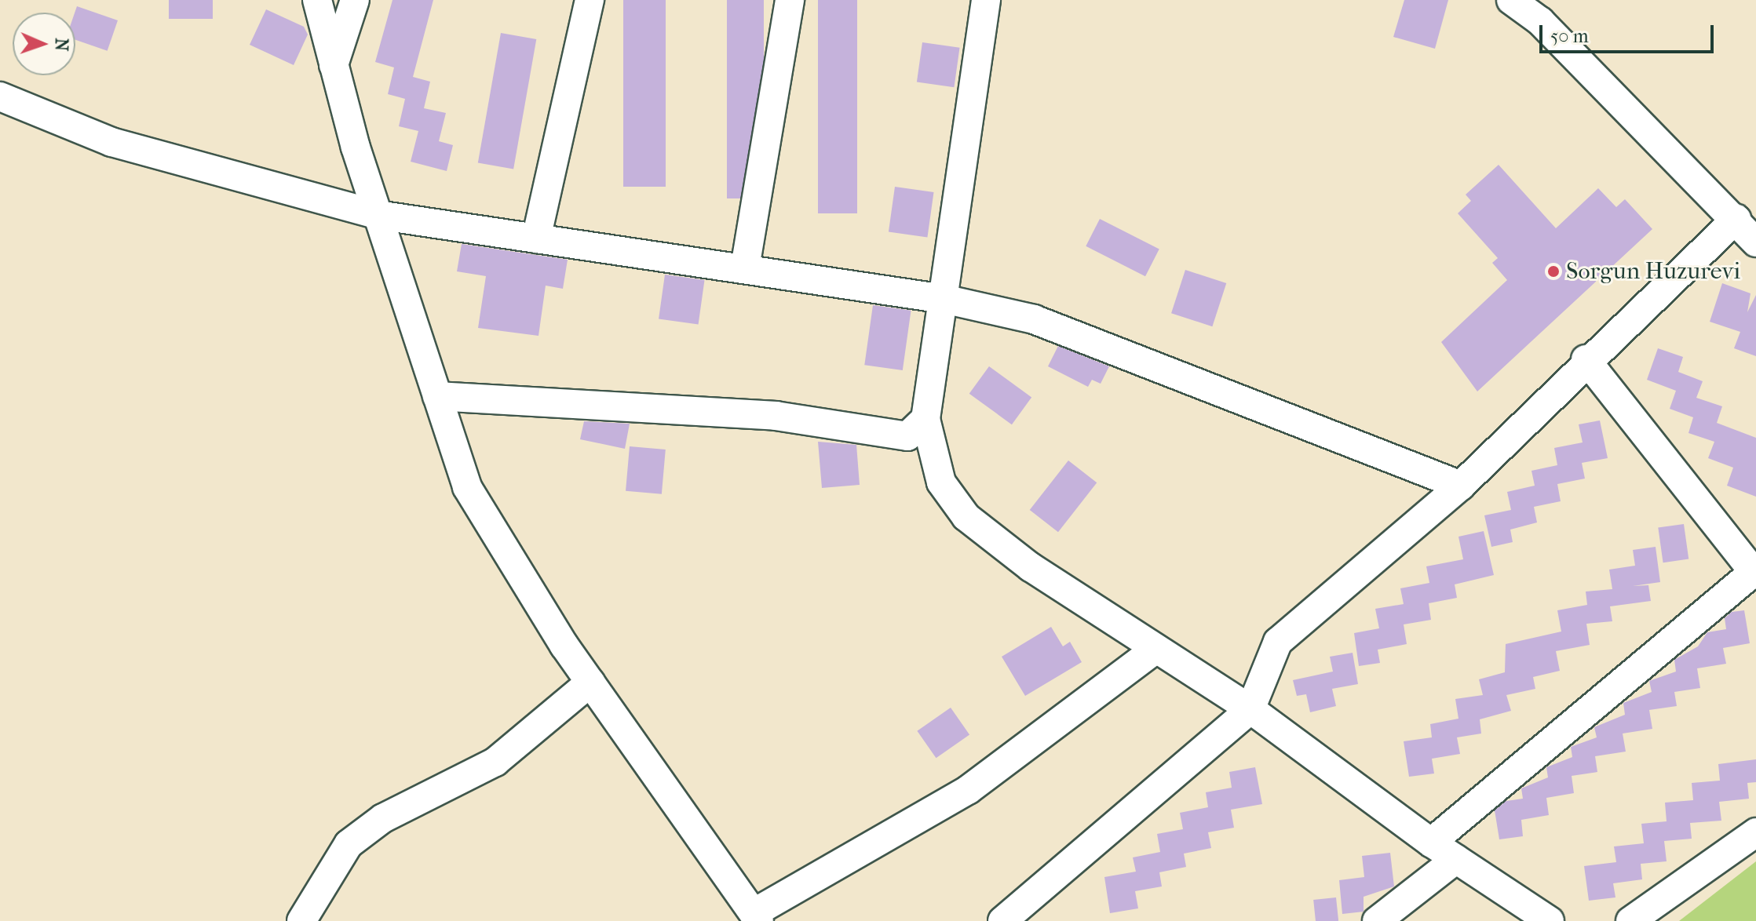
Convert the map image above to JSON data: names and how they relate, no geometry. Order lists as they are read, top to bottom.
{
  "places": ["Sorgun Huzurevi"],
  "scale_bar": "50 m",
  "north": "right"
}
